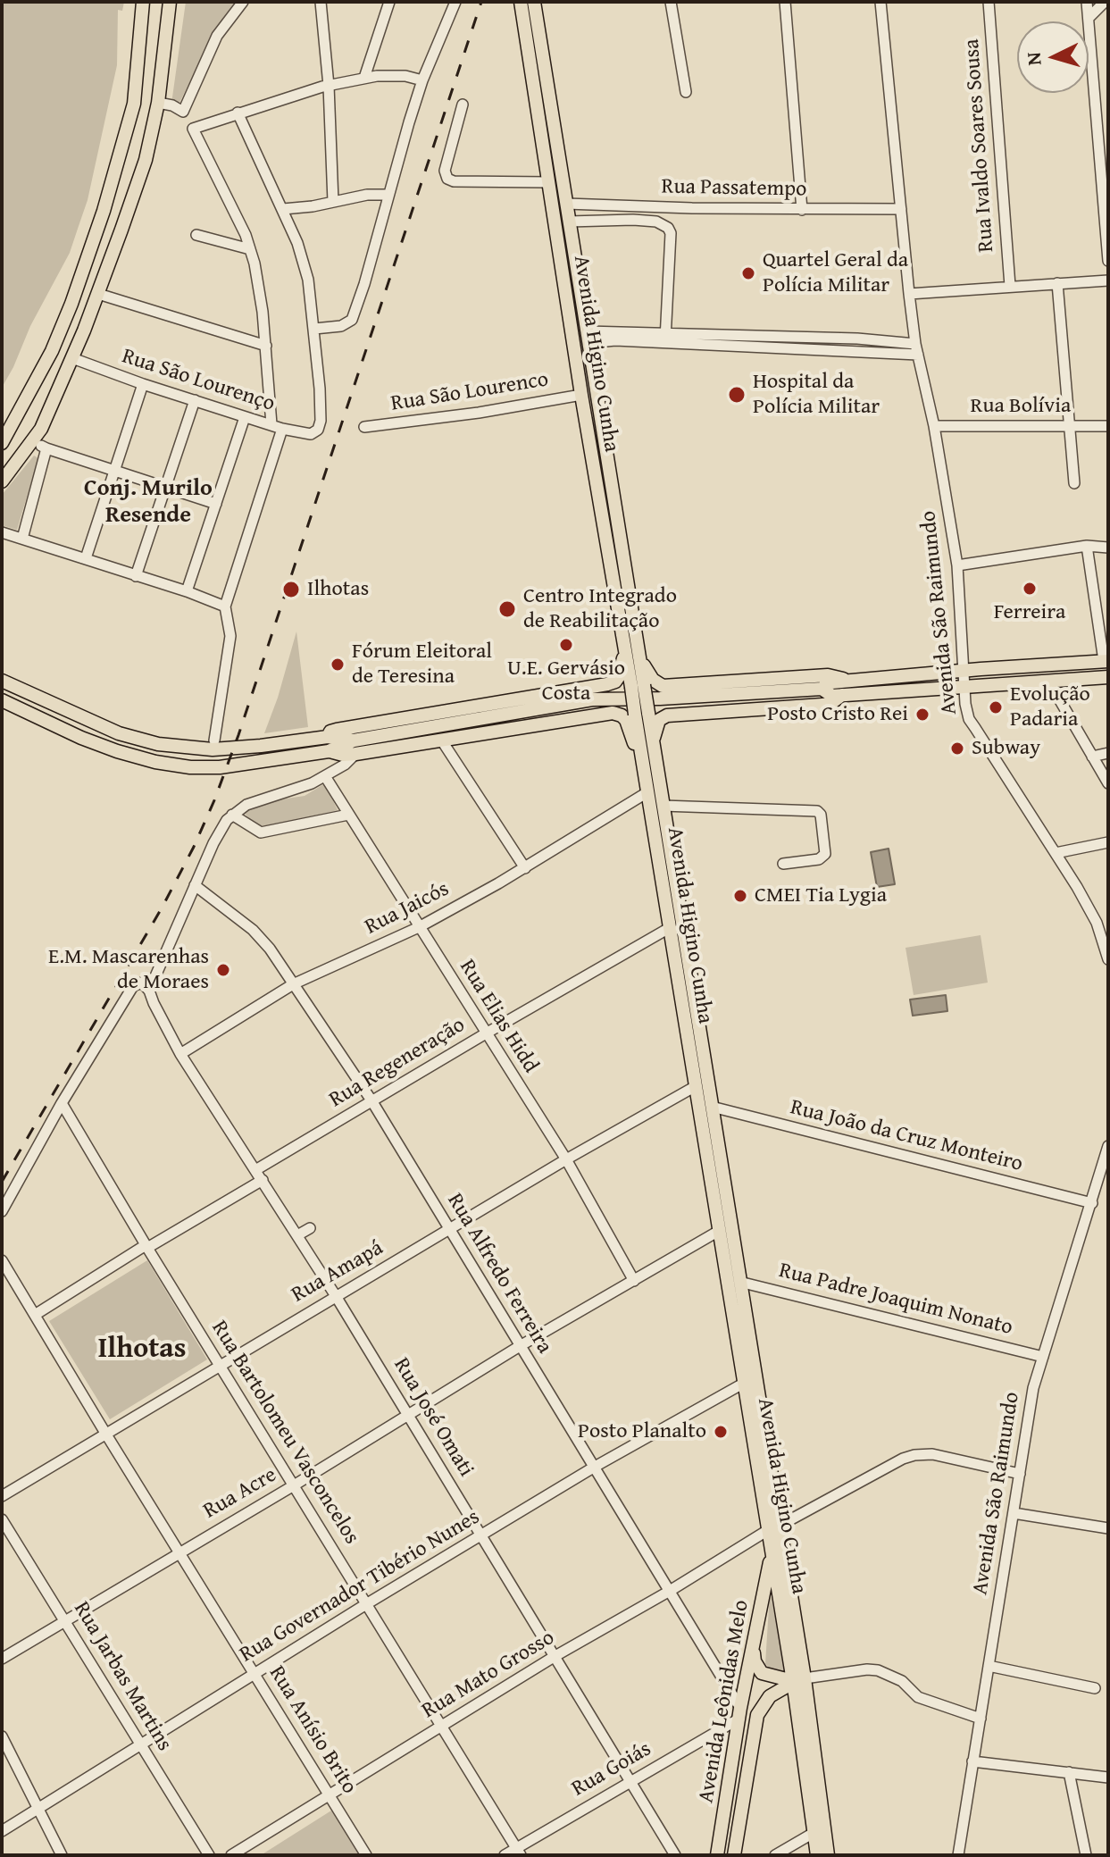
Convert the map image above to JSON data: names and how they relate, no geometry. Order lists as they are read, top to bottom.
{
  "streets": {
    "main road": ["Avenida Higino Cunha", "Avenida Leônidas Melo"],
    "street": [
      "Rua Ivaldo Soares Sousa",
      "Rua Passatempo",
      "Rua São Lourenço",
      "Rua São Lourenco",
      "Rua Bolívia",
      "Avenida São Raimundo",
      "Rua Jaicós",
      "Rua Elias Hidd",
      "Rua Regeneração",
      "Rua João da Cruz Monteiro",
      "Rua Amapá",
      "Rua Alfredo Ferreira",
      "Rua Padre Joaquim Nonato",
      "Rua José Omati",
      "Rua Bartolomeu Vasconcelos",
      "Rua Acre",
      "Rua Governador Tibério Nunes",
      "Rua Mato Grosso",
      "Rua Jarbas Martins",
      "Rua Anísio Brito",
      "Rua Goiás"
    ]
  },
  "crossings": [
    ["Rua Passatempo", "Avenida Higino Cunha"],
    ["Rua Passatempo", "Avenida São Raimundo"],
    ["Avenida Higino Cunha", "Rua São Lourenco"],
    ["Avenida Higino Cunha", "Rua Jaicós"],
    ["Avenida Higino Cunha", "Rua Regeneração"],
    ["Avenida Higino Cunha", "Rua João da Cruz Monteiro"],
    ["Avenida Higino Cunha", "Rua Amapá"],
    ["Avenida Higino Cunha", "Rua Padre Joaquim Nonato"],
    ["Avenida Higino Cunha", "Rua Acre"],
    ["Avenida Higino Cunha", "Rua Governador Tibério Nunes"],
    ["Avenida Higino Cunha", "Rua Mato Grosso"],
    ["Avenida Higino Cunha", "Avenida Leônidas Melo"],
    ["Rua Bolívia", "Avenida São Raimundo"],
    ["Avenida São Raimundo", "Rua João da Cruz Monteiro"],
    ["Avenida São Raimundo", "Rua Padre Joaquim Nonato"],
    ["Avenida São Raimundo", "Rua Mato Grosso"],
    ["Rua Jaicós", "Rua Elias Hidd"],
    ["Rua Jaicós", "Rua Alfredo Ferreira"],
    ["Rua Jaicós", "Rua José Omati"],
    ["Rua Elias Hidd", "Rua Regeneração"],
    ["Rua Elias Hidd", "Rua Amapá"],
    ["Rua Elias Hidd", "Rua Acre"],
    ["Rua Regeneração", "Rua Alfredo Ferreira"],
    ["Rua Regeneração", "Rua José Omati"],
    ["Rua Amapá", "Rua Alfredo Ferreira"],
    ["Rua Amapá", "Rua José Omati"],
    ["Rua Amapá", "Rua Bartolomeu Vasconcelos"],
    ["Rua Amapá", "Rua Anísio Brito"],
    ["Rua Alfredo Ferreira", "Rua Acre"],
    ["Rua Alfredo Ferreira", "Rua Governador Tibério Nunes"],
    ["Rua Alfredo Ferreira", "Rua Mato Grosso"],
    ["Rua Alfredo Ferreira", "Avenida Leônidas Melo"],
    ["Rua Alfredo Ferreira", "Rua Goiás"],
    ["Rua José Omati", "Rua Acre"],
    ["Rua José Omati", "Rua Governador Tibério Nunes"],
    ["Rua José Omati", "Rua Mato Grosso"],
    ["Rua José Omati", "Rua Goiás"],
    ["Rua Bartolomeu Vasconcelos", "Rua Acre"],
    ["Rua Bartolomeu Vasconcelos", "Rua Governador Tibério Nunes"],
    ["Rua Bartolomeu Vasconcelos", "Rua Mato Grosso"],
    ["Rua Bartolomeu Vasconcelos", "Rua Goiás"],
    ["Rua Acre", "Rua Jarbas Martins"],
    ["Rua Acre", "Rua Anísio Brito"],
    ["Rua Governador Tibério Nunes", "Rua Jarbas Martins"],
    ["Rua Governador Tibério Nunes", "Rua Anísio Brito"],
    ["Rua Mato Grosso", "Rua Anísio Brito"],
    ["Avenida Leônidas Melo", "Rua Goiás"]
  ],
  "districts": ["Conj. Murilo Resende", "Ilhotas"],
  "places": [
    "Quartel Geral da Polícia Militar",
    "Hospital da Polícia Militar",
    "Ferreira",
    "Ilhotas",
    "Centro Integrado de Reabilitação",
    "U.E. Gervásio Costa",
    "Fórum Eleitoral de Teresina",
    "Evolução Padaria",
    "Posto Cristo Rei",
    "Subway",
    "CMEI Tia Lygia",
    "E.M. Mascarenhas de Moraes",
    "Posto Planalto"
  ],
  "north": "left"
}
